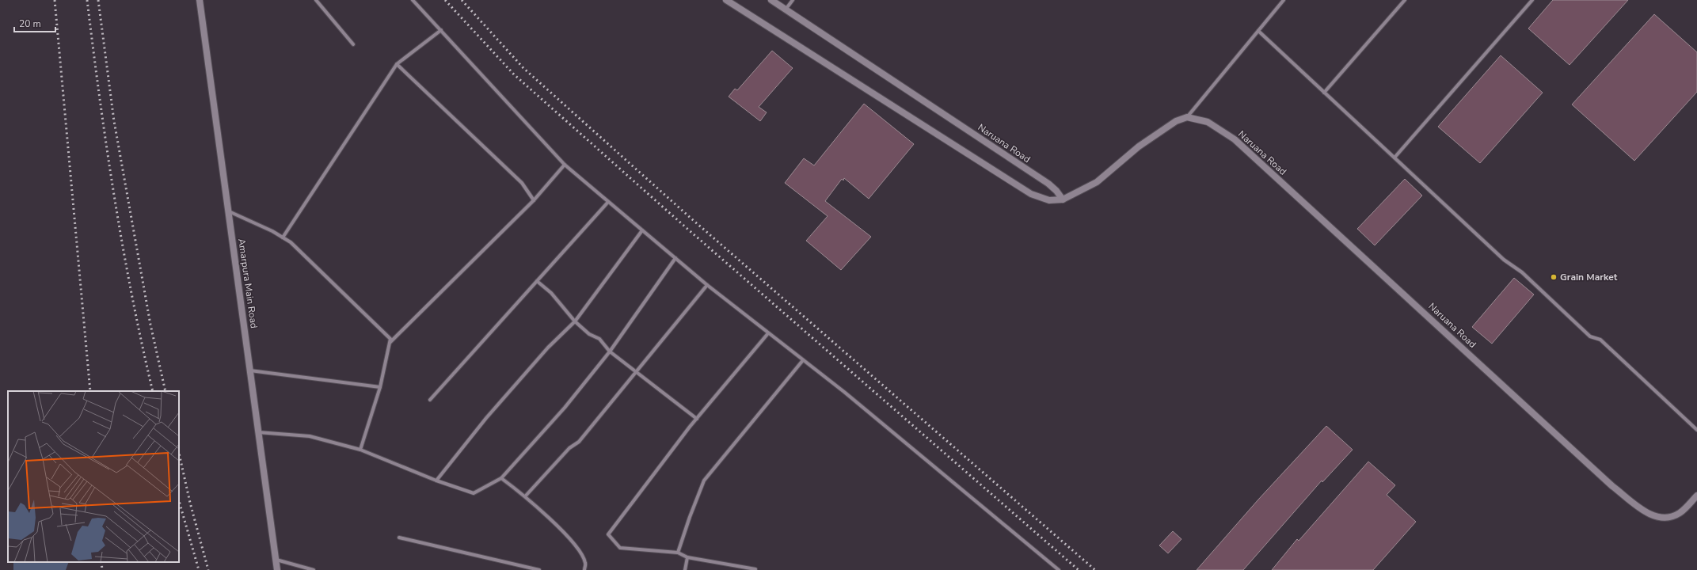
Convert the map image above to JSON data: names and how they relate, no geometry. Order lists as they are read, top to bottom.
{
  "streets": {
    "street": ["Naruana Road", "Amarpura Main Road"]
  },
  "places": ["Grain Market"],
  "scale_bar": "20 m"
}
